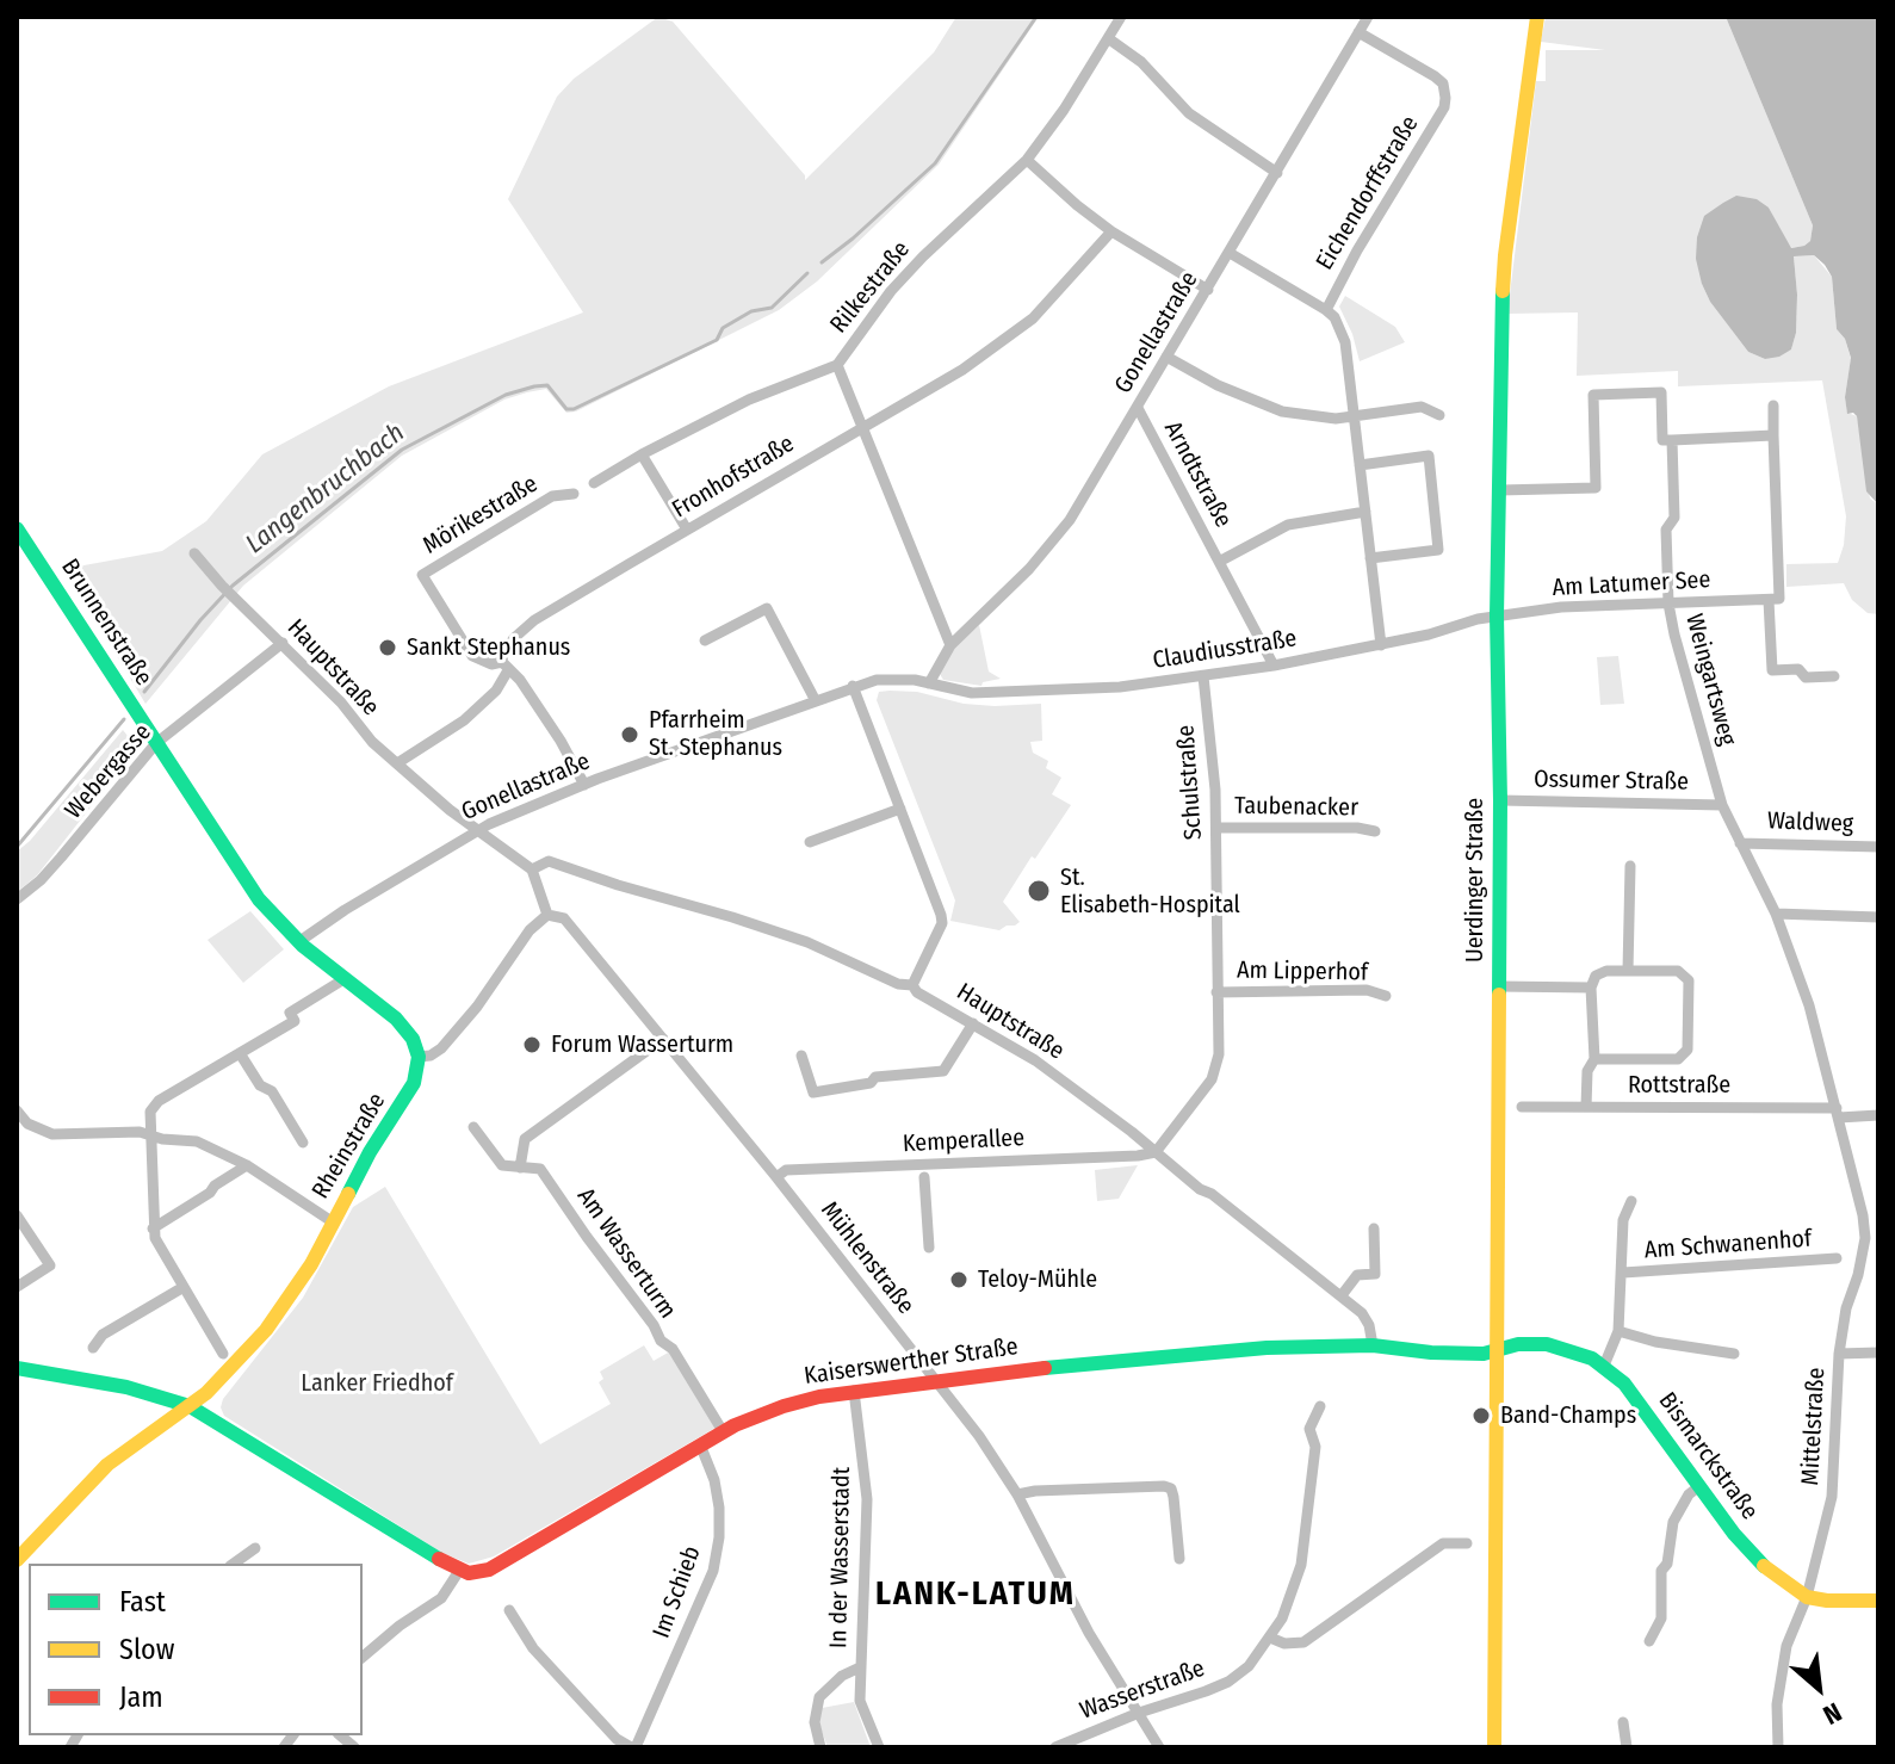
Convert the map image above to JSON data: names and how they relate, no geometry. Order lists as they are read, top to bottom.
{
  "streets": {
    "street": [
      "Eichendorffstraße",
      "Rilkestraße",
      "Gonellastraße",
      "Arndtstraße",
      "Fronhofstraße",
      "Mörikestraße",
      "Am Latumer See",
      "Brunnenstraße",
      "Claudiusstraße",
      "Hauptstraße",
      "Weingartsweg",
      "Webergasse",
      "Ossumer Straße",
      "Schulstraße",
      "Taubenacker",
      "Waldweg",
      "Uerdinger Straße",
      "Am Lipperhof",
      "Rottstraße",
      "Kemperallee",
      "Rheinstraße",
      "Am Schwanenhof",
      "Am Wasserturm",
      "Mühlenstraße",
      "Kaiserswerther Straße",
      "Mittelstraße",
      "Bismarckstraße",
      "In der Wasserstadt",
      "Im Schieb",
      "Wasserstraße"
    ]
  },
  "crossings": [
    ["Eichendorffstraße", "Gonellastraße"],
    ["Rilkestraße", "Gonellastraße"],
    ["Rilkestraße", "Fronhofstraße"],
    ["Gonellastraße", "Arndtstraße"],
    ["Gonellastraße", "Brunnenstraße"],
    ["Gonellastraße", "Claudiusstraße"],
    ["Gonellastraße", "Hauptstraße"],
    ["Arndtstraße", "Claudiusstraße"],
    ["Fronhofstraße", "Mörikestraße"],
    ["Fronhofstraße", "Hauptstraße"],
    ["Am Latumer See", "Claudiusstraße"],
    ["Am Latumer See", "Weingartsweg"],
    ["Am Latumer See", "Uerdinger Straße"],
    ["Brunnenstraße", "Webergasse"],
    ["Brunnenstraße", "Rheinstraße"],
    ["Claudiusstraße", "Schulstraße"],
    ["Claudiusstraße", "Uerdinger Straße"],
    ["Hauptstraße", "Webergasse"],
    ["Hauptstraße", "Schulstraße"],
    ["Hauptstraße", "Kemperallee"],
    ["Hauptstraße", "Kaiserswerther Straße"],
    ["Weingartsweg", "Ossumer Straße"],
    ["Weingartsweg", "Waldweg"],
    ["Weingartsweg", "Uerdinger Straße"],
    ["Weingartsweg", "Rottstraße"],
    ["Weingartsweg", "Mittelstraße"],
    ["Ossumer Straße", "Uerdinger Straße"],
    ["Schulstraße", "Taubenacker"],
    ["Schulstraße", "Am Lipperhof"],
    ["Schulstraße", "Kemperallee"],
    ["Uerdinger Straße", "Kaiserswerther Straße"],
    ["Uerdinger Straße", "Bismarckstraße"],
    ["Rottstraße", "Mittelstraße"],
    ["Kemperallee", "Mühlenstraße"],
    ["Am Schwanenhof", "Bismarckstraße"],
    ["Am Wasserturm", "Kaiserswerther Straße"],
    ["Mühlenstraße", "Kaiserswerther Straße"],
    ["Mühlenstraße", "Wasserstraße"],
    ["Kaiserswerther Straße", "Bismarckstraße"],
    ["Kaiserswerther Straße", "In der Wasserstadt"],
    ["Kaiserswerther Straße", "Im Schieb"],
    ["Mittelstraße", "Bismarckstraße"]
  ],
  "districts": ["LANK-LATUM"],
  "water": ["Langenbruchbach"],
  "parks": ["Lanker Friedhof"],
  "places": [
    "Sankt Stephanus",
    "Pfarrheim St. Stephanus",
    "St. Elisabeth-Hospital",
    "Forum Wasserturm",
    "Teloy-Mühle",
    "Band-Champs"
  ],
  "legend": ["Fast", "Slow", "Jam"],
  "north": "bottom right"
}
